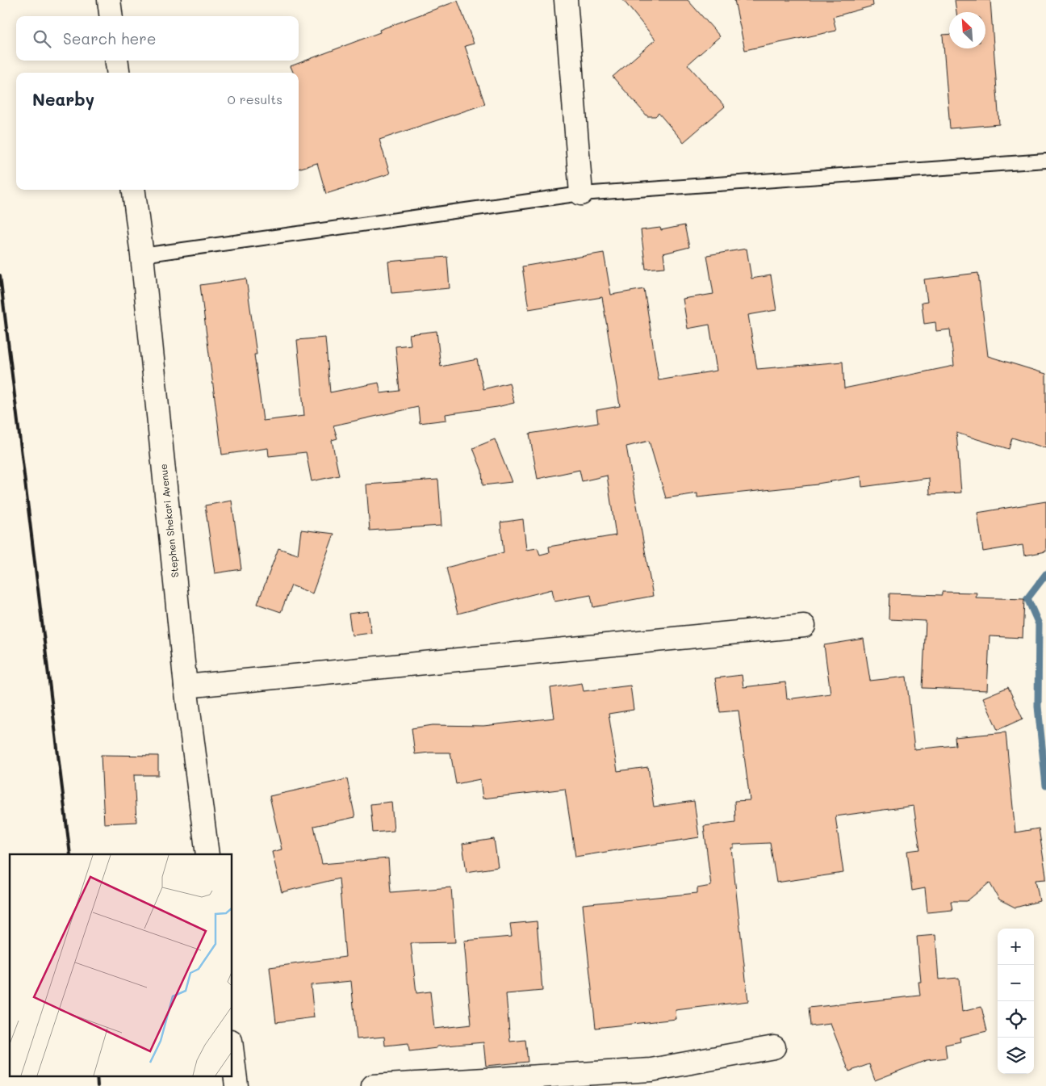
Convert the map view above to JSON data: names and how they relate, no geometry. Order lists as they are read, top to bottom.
{
  "streets": {
    "street": ["Stephen Shekari Avenue"]
  },
  "north": "top left",
  "page": {
    "search": "Search here",
    "heading": ["Nearby", "0 results"],
    "map_buttons": ["+", "−"]
  }
}
